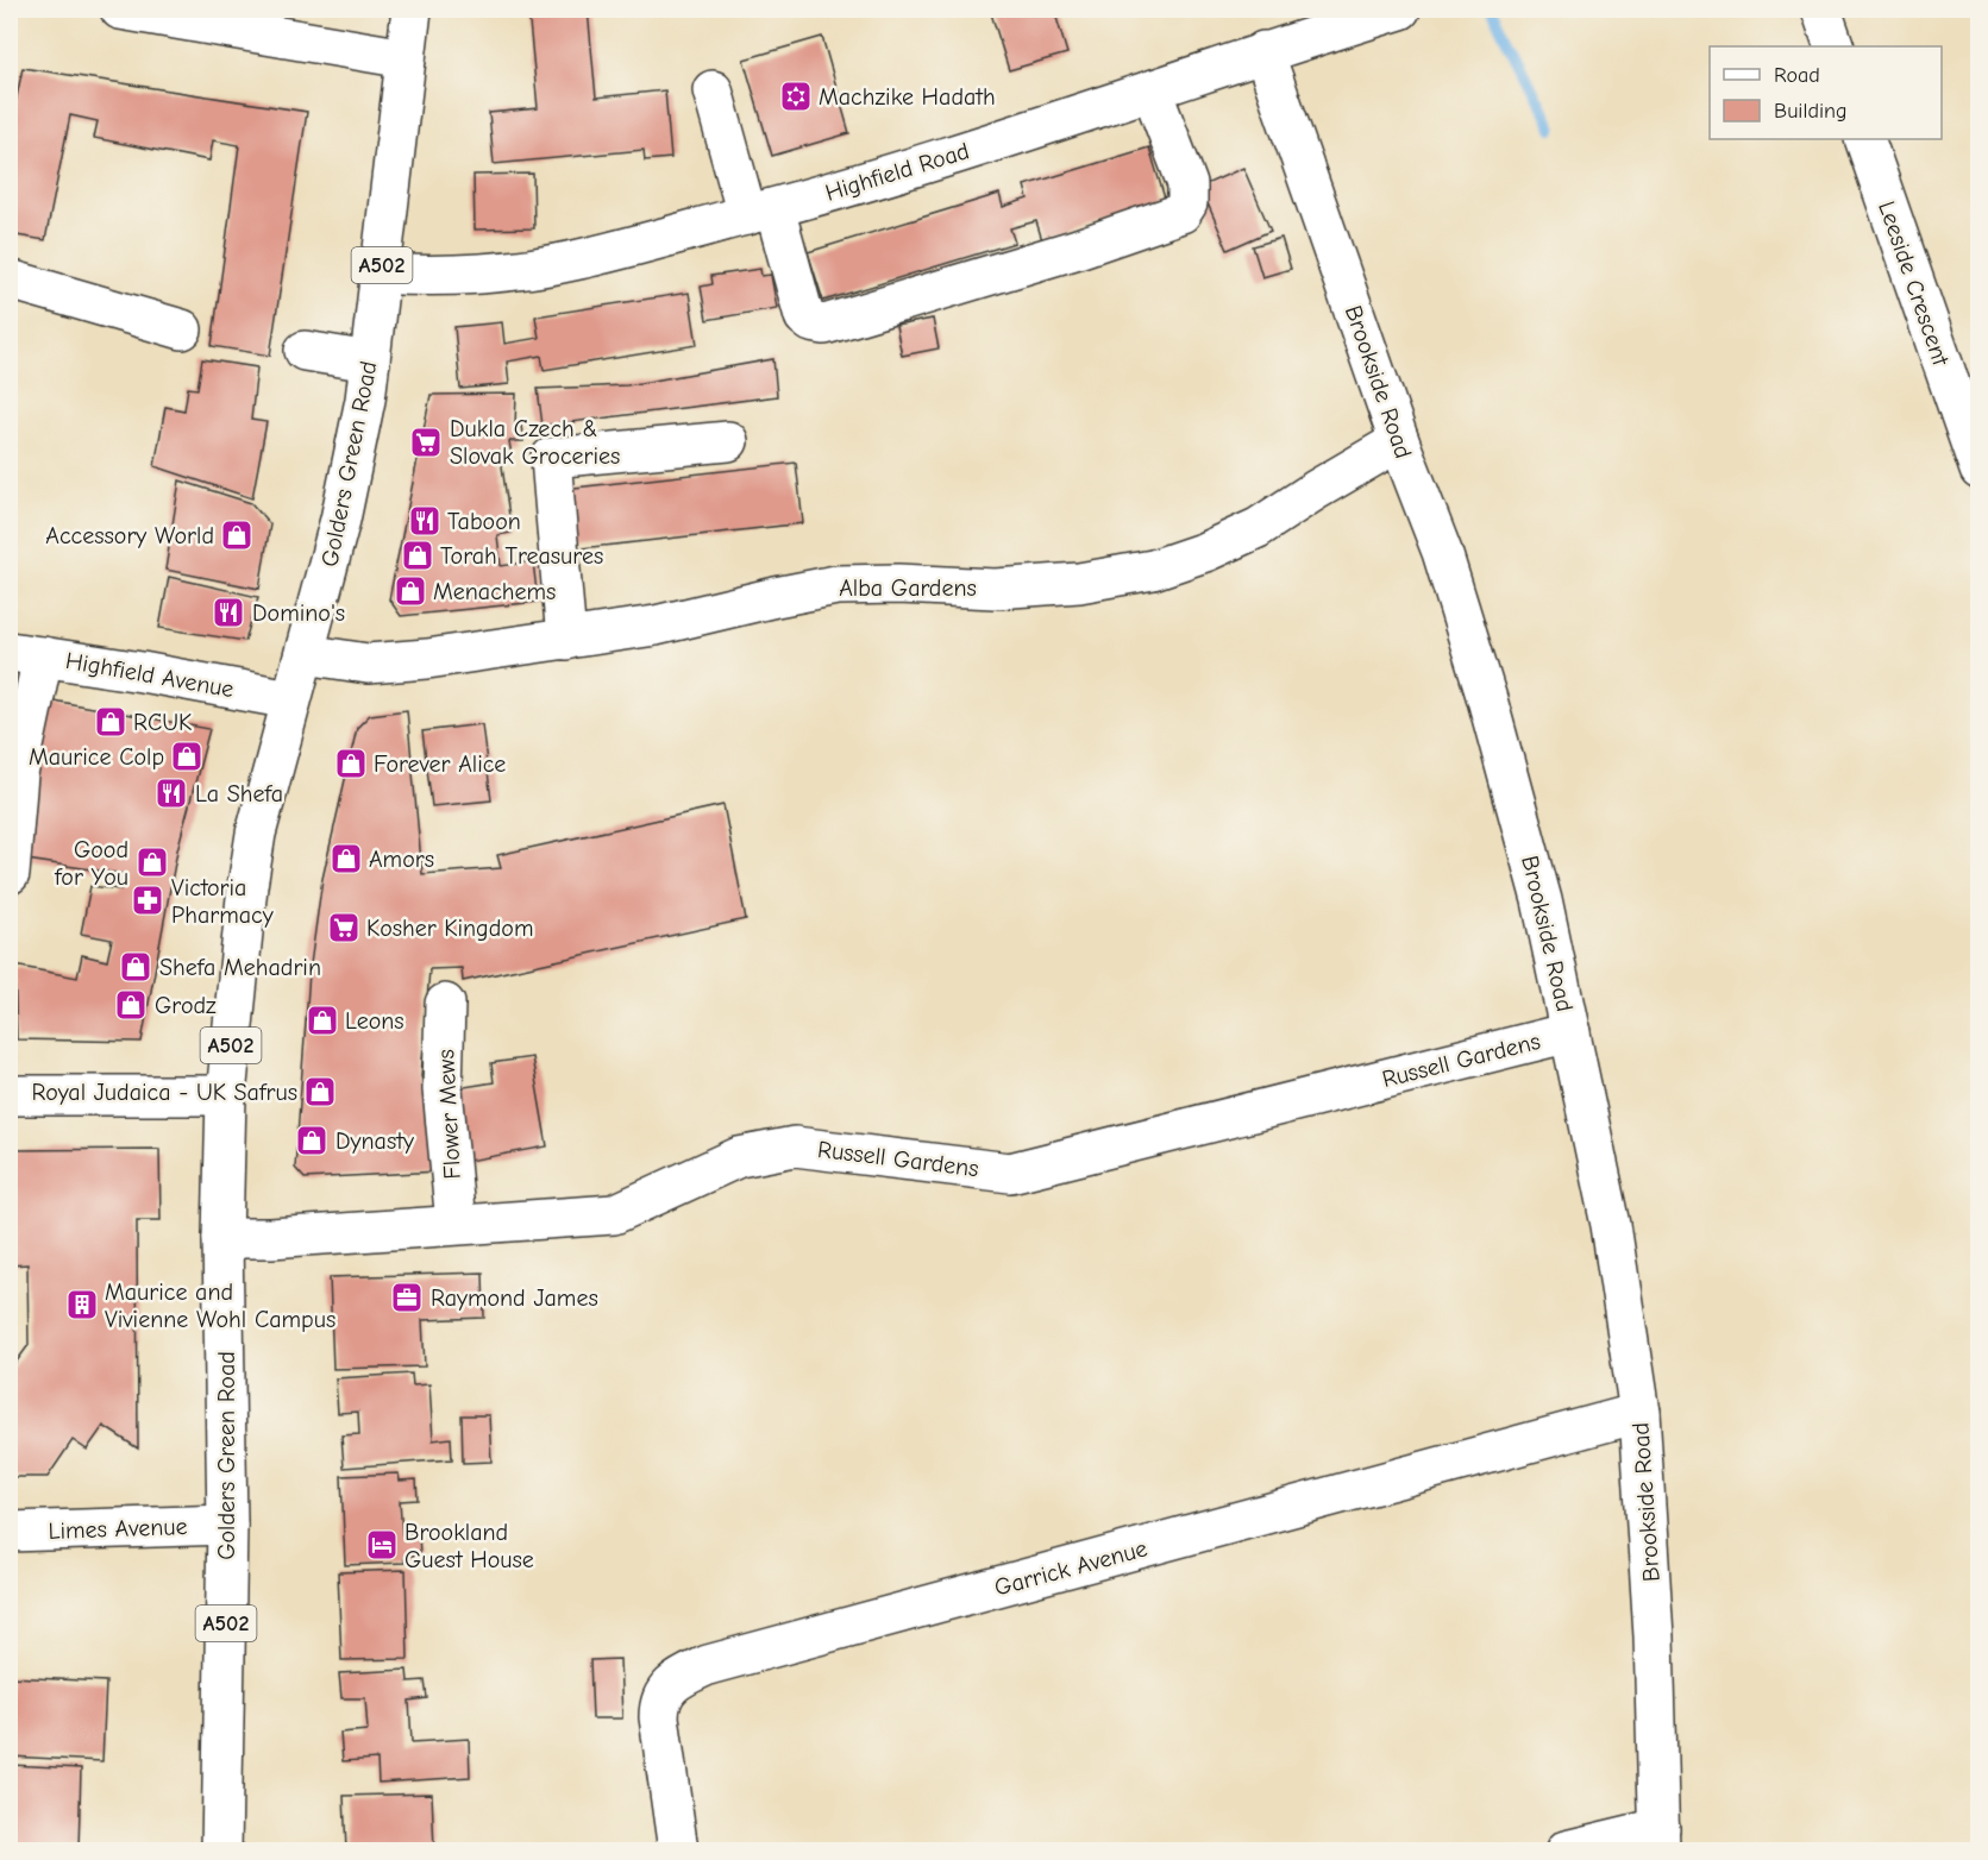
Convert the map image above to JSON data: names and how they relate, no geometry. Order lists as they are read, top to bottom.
{
  "streets": {
    "street": [
      "Highfield Road",
      "A502",
      "Leeside Crescent",
      "Brookside Road",
      "Golders Green Road",
      "Alba Gardens",
      "Highfield Avenue",
      "Russell Gardens",
      "Flower Mews",
      "Limes Avenue",
      "Garrick Avenue"
    ]
  },
  "crossings": [
    ["Highfield Road", "Brookside Road"],
    ["Highfield Road", "Golders Green Road"],
    ["Brookside Road", "Alba Gardens"],
    ["Brookside Road", "Russell Gardens"],
    ["Brookside Road", "Garrick Avenue"],
    ["Golders Green Road", "Alba Gardens"],
    ["Golders Green Road", "Highfield Avenue"],
    ["Golders Green Road", "Russell Gardens"],
    ["Golders Green Road", "Limes Avenue"],
    ["Russell Gardens", "Flower Mews"]
  ],
  "places": {
    "synagogue": ["Machzike Hadath"],
    "supermarket": ["Dukla Czech & Slovak Groceries", "Kosher Kingdom"],
    "restaurant": ["Taboon", "Domino's", "La Shefa"],
    "shop": [
      "Accessory World",
      "Torah Treasures",
      "Menachems",
      "RCUK",
      "Maurice Colp",
      "Forever Alice",
      "Amors",
      "Good for You",
      "Shefa Mehadrin",
      "Grodz",
      "Leons",
      "Royal Judaica - UK Safrus",
      "Dynasty"
    ],
    "pharmacy": ["Victoria Pharmacy"],
    "office": ["Raymond James"],
    "building": ["Maurice and Vivienne Wohl Campus"],
    "hotel": ["Brookland Guest House"]
  },
  "legend": ["Road", "Building"]
}
